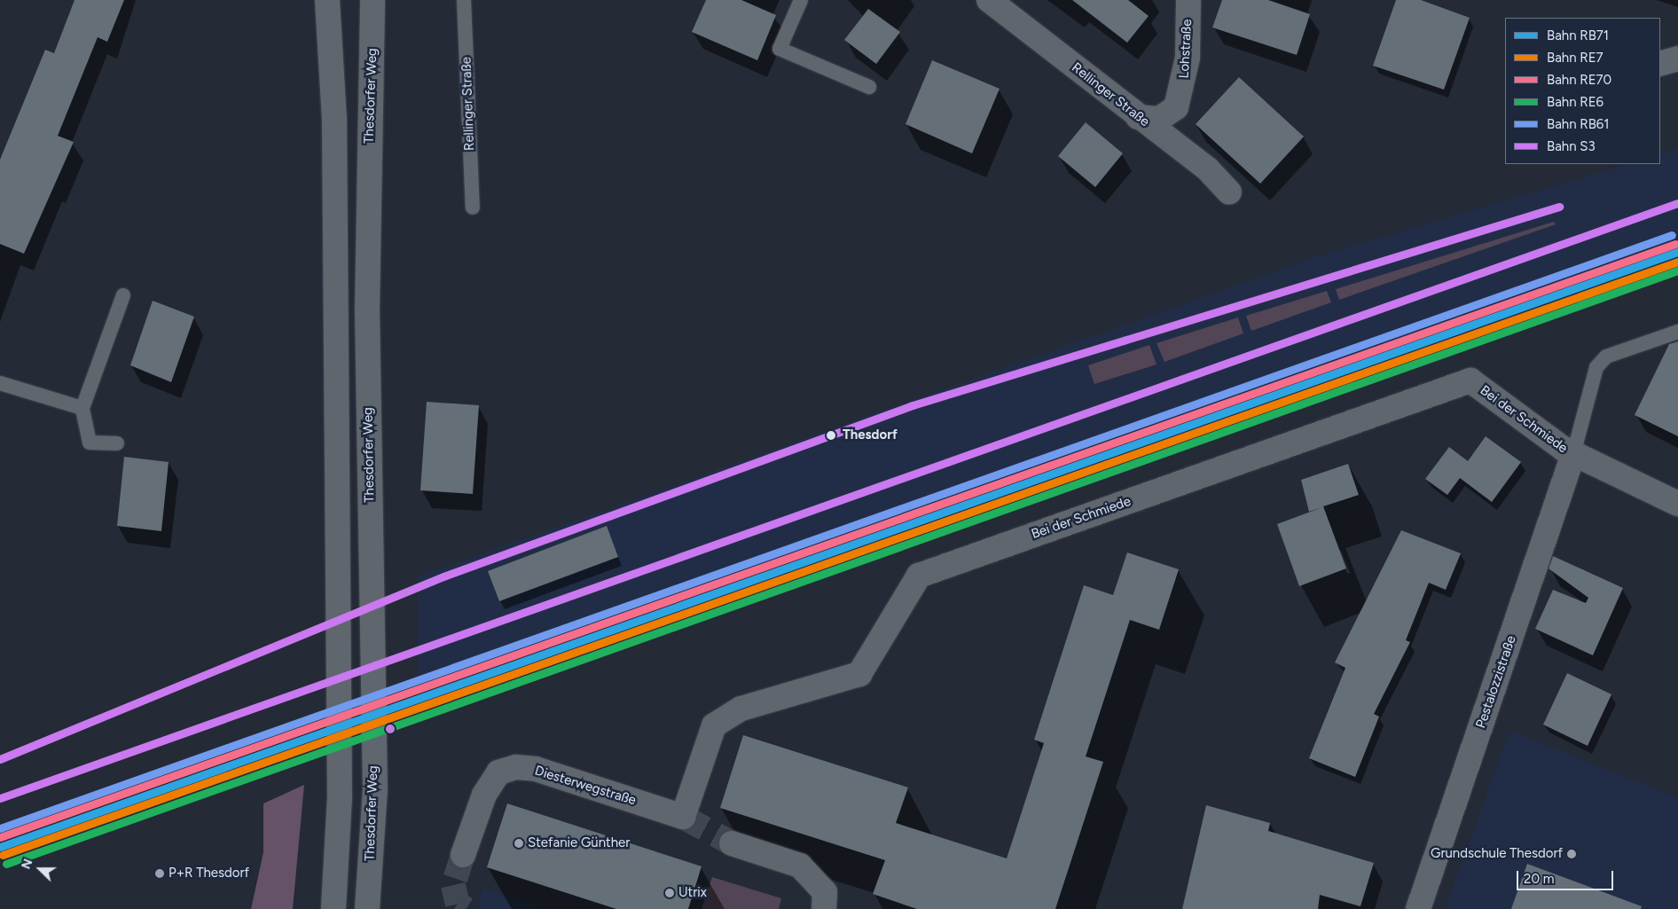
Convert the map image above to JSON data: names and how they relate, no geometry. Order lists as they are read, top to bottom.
{
  "streets": {
    "street": [
      "Lohstraße",
      "Rellinger Straße",
      "Thesdorfer Weg",
      "Bei der Schmiede",
      "Pestalozzistraße",
      "Diesterwegstraße"
    ]
  },
  "crossings": [
    ["Lohstraße", "Rellinger Straße"],
    ["Bei der Schmiede", "Pestalozzistraße"],
    ["Bei der Schmiede", "Diesterwegstraße"]
  ],
  "places": [
    "Thesdorf",
    "Stefanie Günther",
    "Grundschule Thesdorf",
    "P+R Thesdorf",
    "Utrix"
  ],
  "lines": [
    "rail line S3",
    "rail line RB61",
    "rail line RE70",
    "rail line RB71",
    "rail line RE7",
    "rail line RE6"
  ],
  "legend": [
    "Bahn RB71",
    "Bahn RE7",
    "Bahn RE70",
    "Bahn RE6",
    "Bahn RB61",
    "Bahn S3"
  ],
  "scale_bar": "20 m",
  "north": "left"
}
